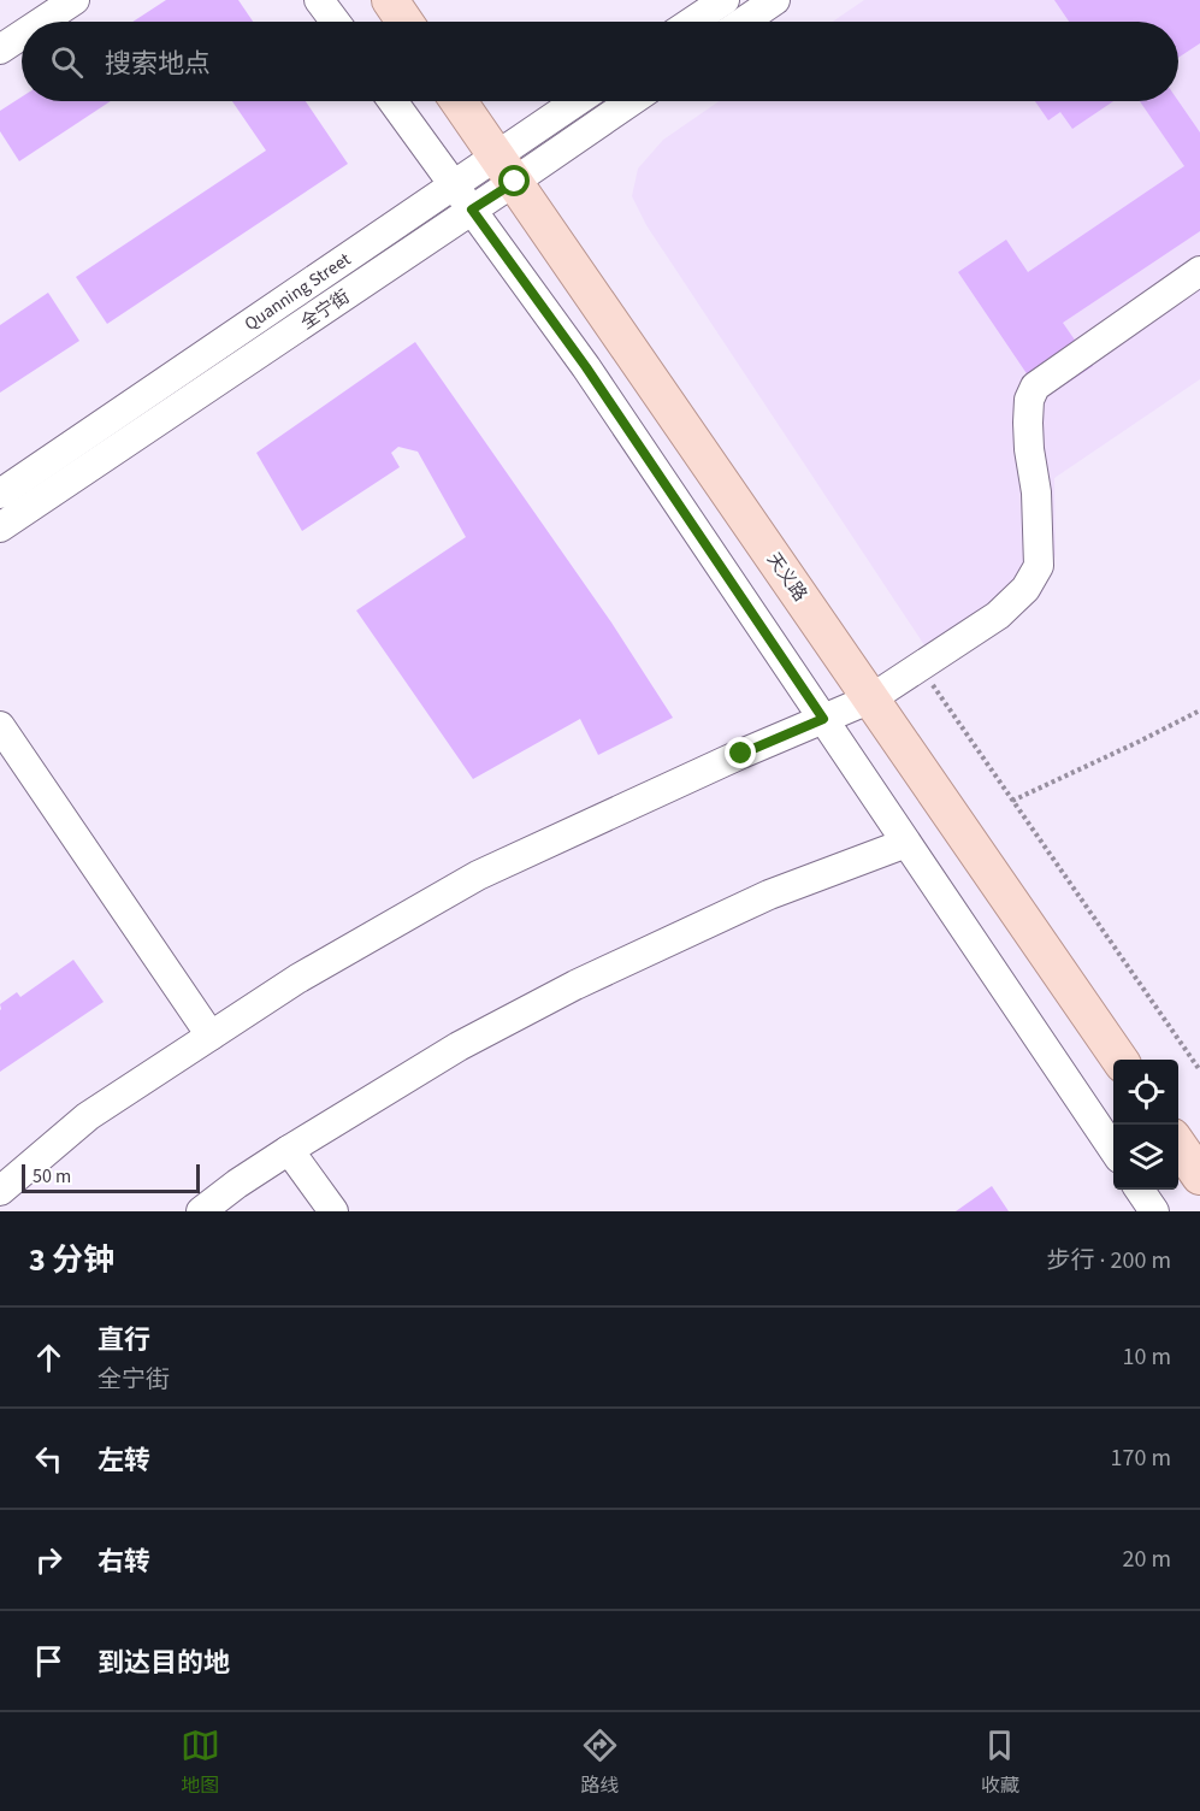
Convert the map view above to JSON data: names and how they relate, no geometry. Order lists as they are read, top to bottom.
{
  "streets": {
    "main road": ["天义路"],
    "street": ["Quanning Street", "全宁街"]
  },
  "crossings": [
    ["Quanning Street", "全宁街"],
    ["Quanning Street", "天义路"],
    ["全宁街", "天义路"]
  ],
  "scale_bar": "50 m",
  "page": {
    "search": "搜索地点",
    "scale": "50 m",
    "heading": ["3 分钟", "步行 · 200 m"],
    "list": [
      ["直行", "全宁街", "10 m"],
      ["左转", "170 m"],
      ["右转", "20 m"],
      "到达目的地"
    ],
    "nav": ["地图", "路线", "收藏"]
  }
}
